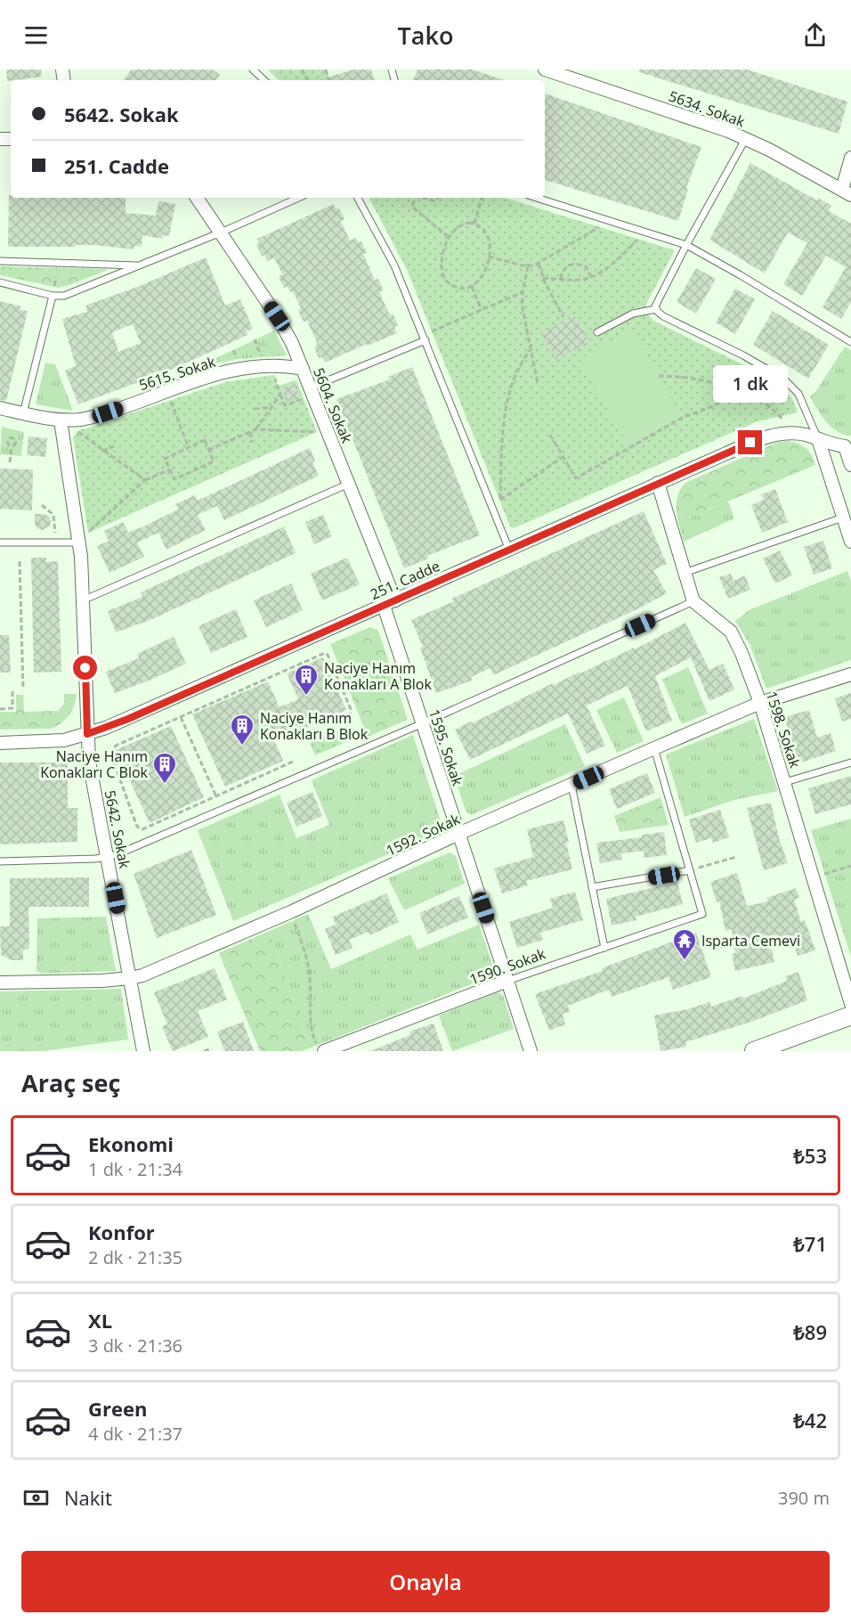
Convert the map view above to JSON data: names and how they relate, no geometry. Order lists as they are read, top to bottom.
{
  "streets": {
    "street": [
      "5634. Sokak",
      "5615. Sokak",
      "5604. Sokak",
      "251. Cadde",
      "1598. Sokak",
      "1595. Sokak",
      "5642. Sokak",
      "1592. Sokak",
      "1590. Sokak"
    ]
  },
  "crossings": [
    ["5615. Sokak", "5604. Sokak"],
    ["5615. Sokak", "5642. Sokak"],
    ["5604. Sokak", "251. Cadde"],
    ["5604. Sokak", "1595. Sokak"],
    ["251. Cadde", "1595. Sokak"],
    ["251. Cadde", "5642. Sokak"],
    ["1598. Sokak", "1592. Sokak"],
    ["1595. Sokak", "1592. Sokak"],
    ["1595. Sokak", "1590. Sokak"],
    ["5642. Sokak", "1592. Sokak"]
  ],
  "places": {
    "building": ["Naciye Hanım Konakları A Blok", "Naciye Hanım Konakları B Blok", "Naciye Hanım Konakları C Blok"],
    "temple": ["Isparta Cemevi"]
  },
  "page": {
    "header": "Tako",
    "banner": ["5642. Sokak", "251. Cadde"],
    "bubble": "1 dk",
    "heading": "Araç seç",
    "list": [
      {
        "name": "Ekonomi",
        "note": "1 dk · 21:34",
        "value": "₺53"
      },
      {
        "name": "Konfor",
        "note": "2 dk · 21:35",
        "value": "₺71"
      },
      {
        "name": "XL",
        "note": "3 dk · 21:36",
        "value": "₺89"
      },
      {
        "name": "Green",
        "note": "4 dk · 21:37",
        "value": "₺42"
      }
    ],
    "pay": ["Nakit", "390 m"],
    "buttons": "Onayla"
  }
}
